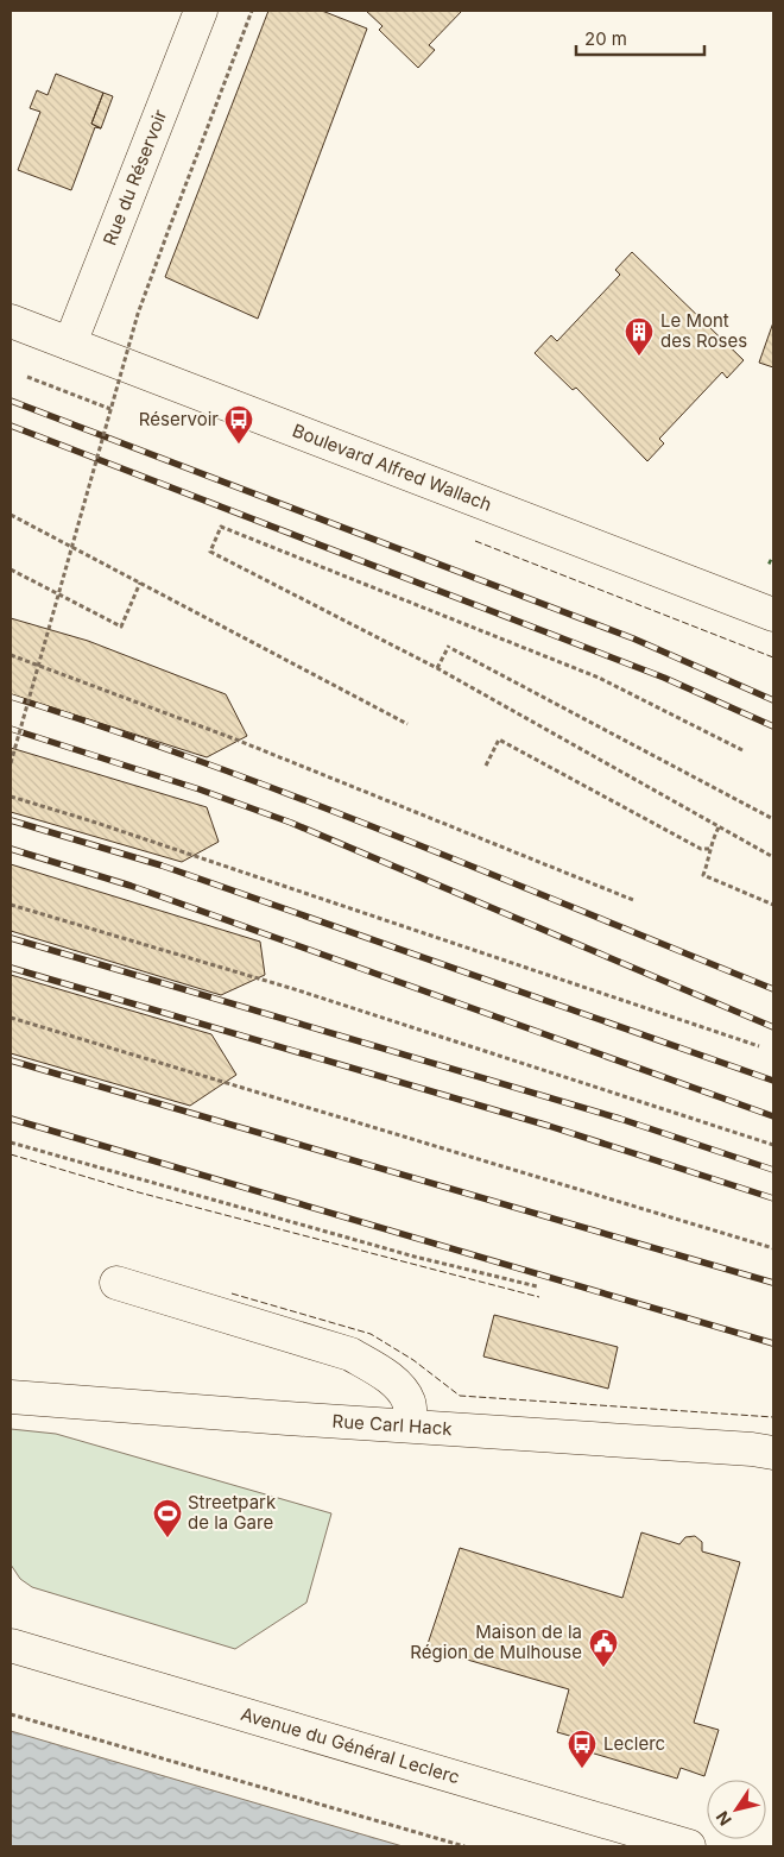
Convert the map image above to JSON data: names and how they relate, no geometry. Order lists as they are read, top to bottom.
{
  "streets": {
    "street": [
      "Rue du Réservoir",
      "Boulevard Alfred Wallach",
      "Rue Carl Hack",
      "Avenue du Général Leclerc"
    ]
  },
  "crossings": [
    ["Rue du Réservoir", "Boulevard Alfred Wallach"]
  ],
  "places": {
    "building": ["Le Mont des Roses"],
    "bus stop": ["Réservoir", "Leclerc"],
    "sports": ["Streetpark de la Gare"],
    "public building": ["Maison de la Région de Mulhouse"]
  },
  "scale_bar": "20 m",
  "north": "bottom left"
}
